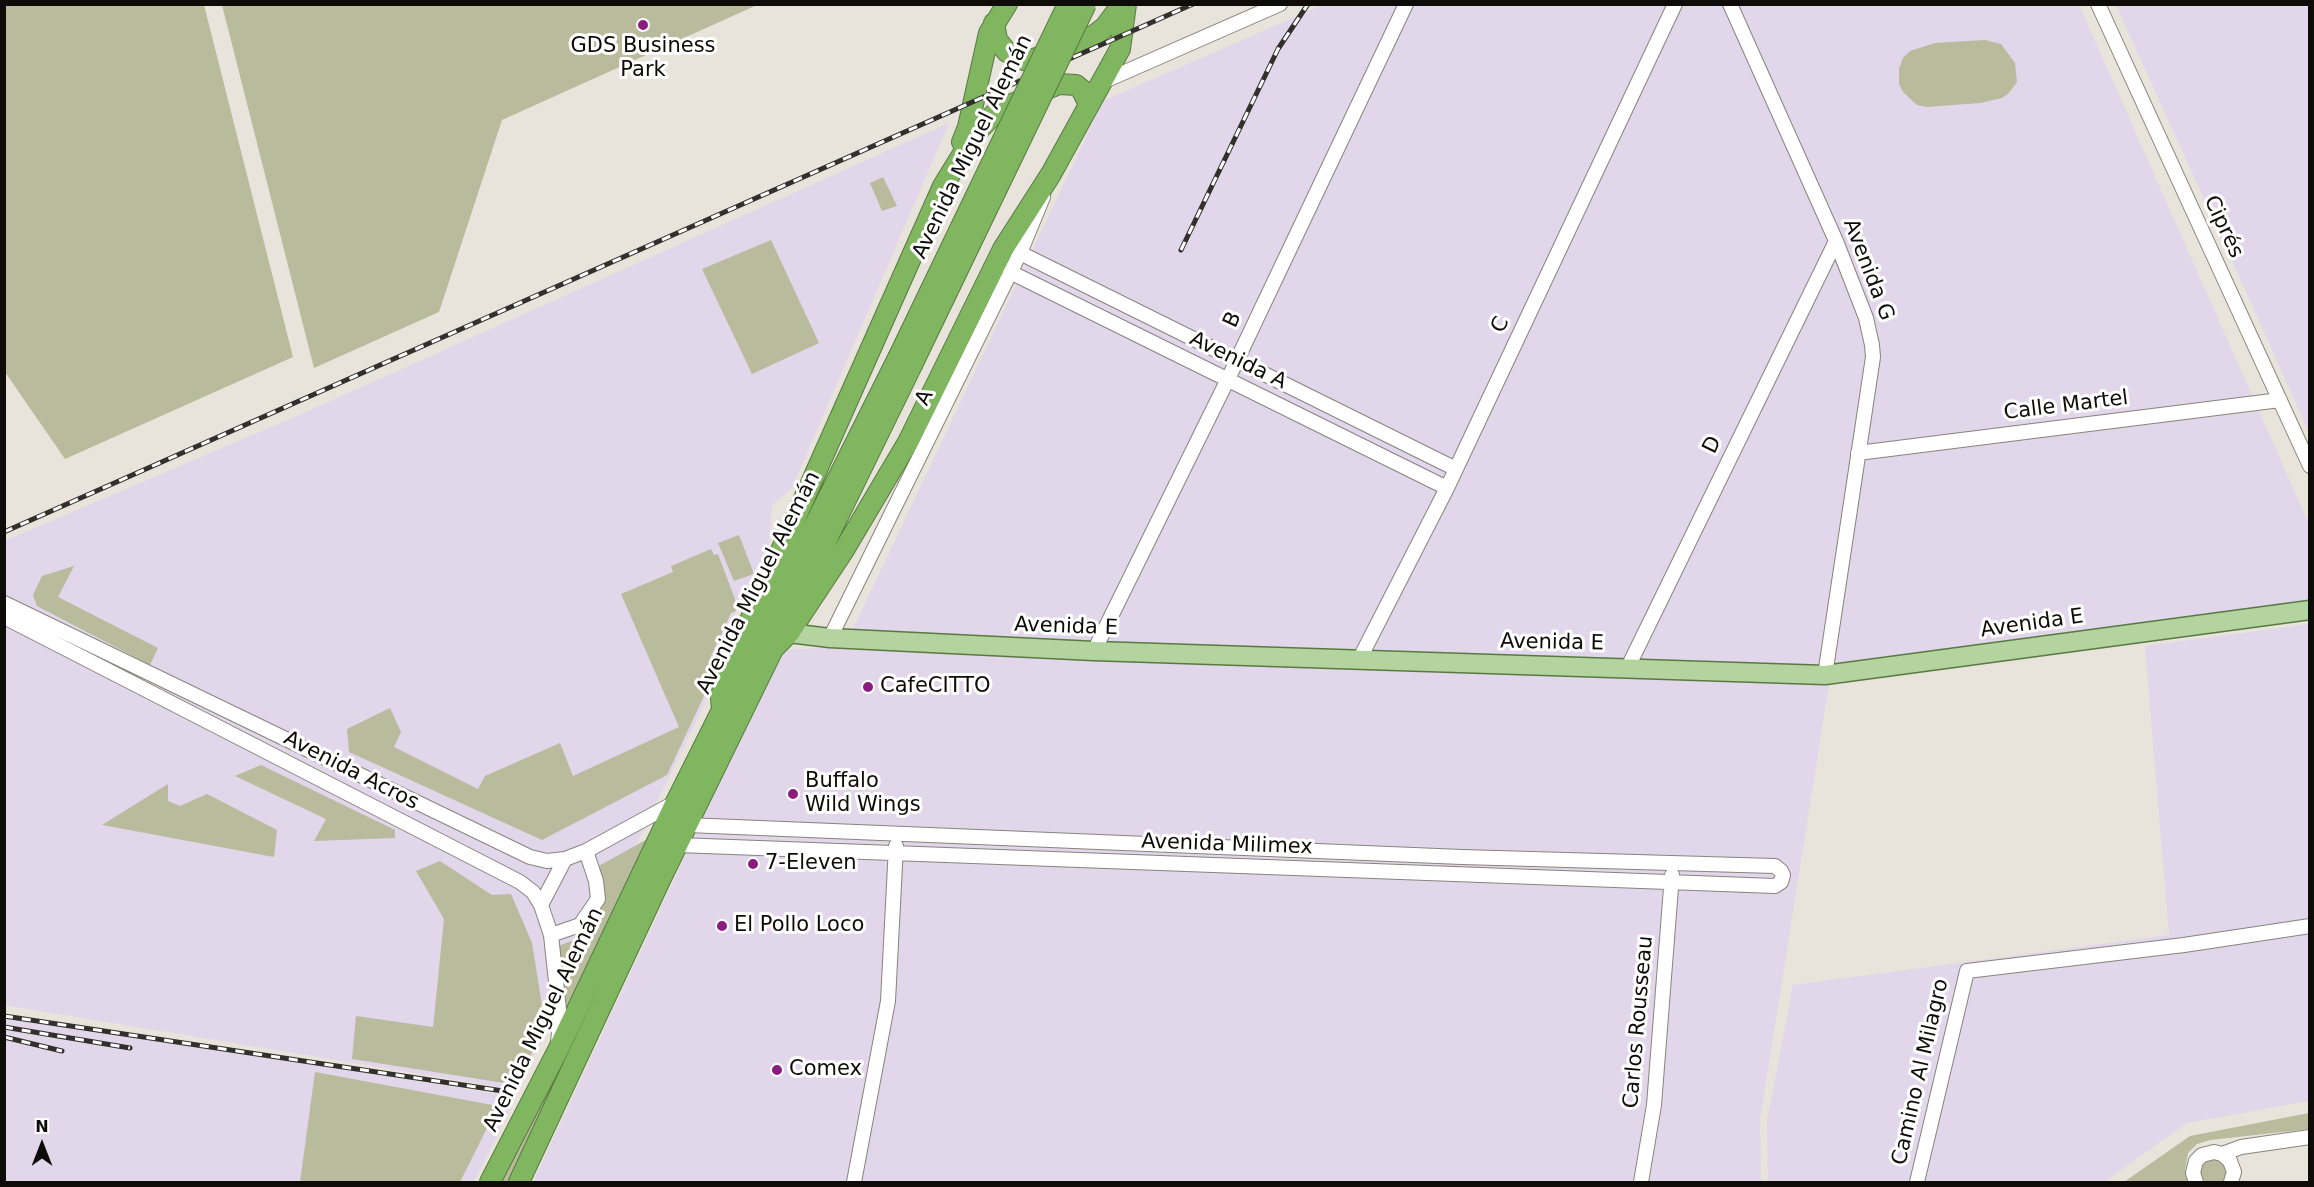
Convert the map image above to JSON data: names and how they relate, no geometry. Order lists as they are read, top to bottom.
{
  "streets": {
    "highway": ["Avenida Miguel Alemán"],
    "main road": ["Avenida E"],
    "street": [
      "Ciprés",
      "Avenida G",
      "B",
      "C",
      "Avenida A",
      "A",
      "Calle Martel",
      "D",
      "Avenida Acros",
      "Avenida Milimex",
      "Carlos Rousseau",
      "Camino Al Milagro"
    ]
  },
  "crossings": [
    ["Avenida Miguel Alemán", "Avenida Acros"],
    ["Avenida Miguel Alemán", "Avenida Milimex"],
    ["Ciprés", "Calle Martel"],
    ["Avenida G", "Calle Martel"],
    ["Avenida G", "D"],
    ["Avenida G", "Avenida E"],
    ["B", "Avenida A"],
    ["B", "Avenida E"],
    ["C", "Avenida A"],
    ["C", "Avenida E"],
    ["Avenida A", "A"],
    ["A", "Avenida E"],
    ["D", "Avenida E"],
    ["Avenida Milimex", "Carlos Rousseau"]
  ],
  "places": [
    "GDS Business Park",
    "CafeCITTO",
    "Buffalo Wild Wings",
    "7-Eleven",
    "El Pollo Loco",
    "Comex"
  ],
  "north": "top"
}
